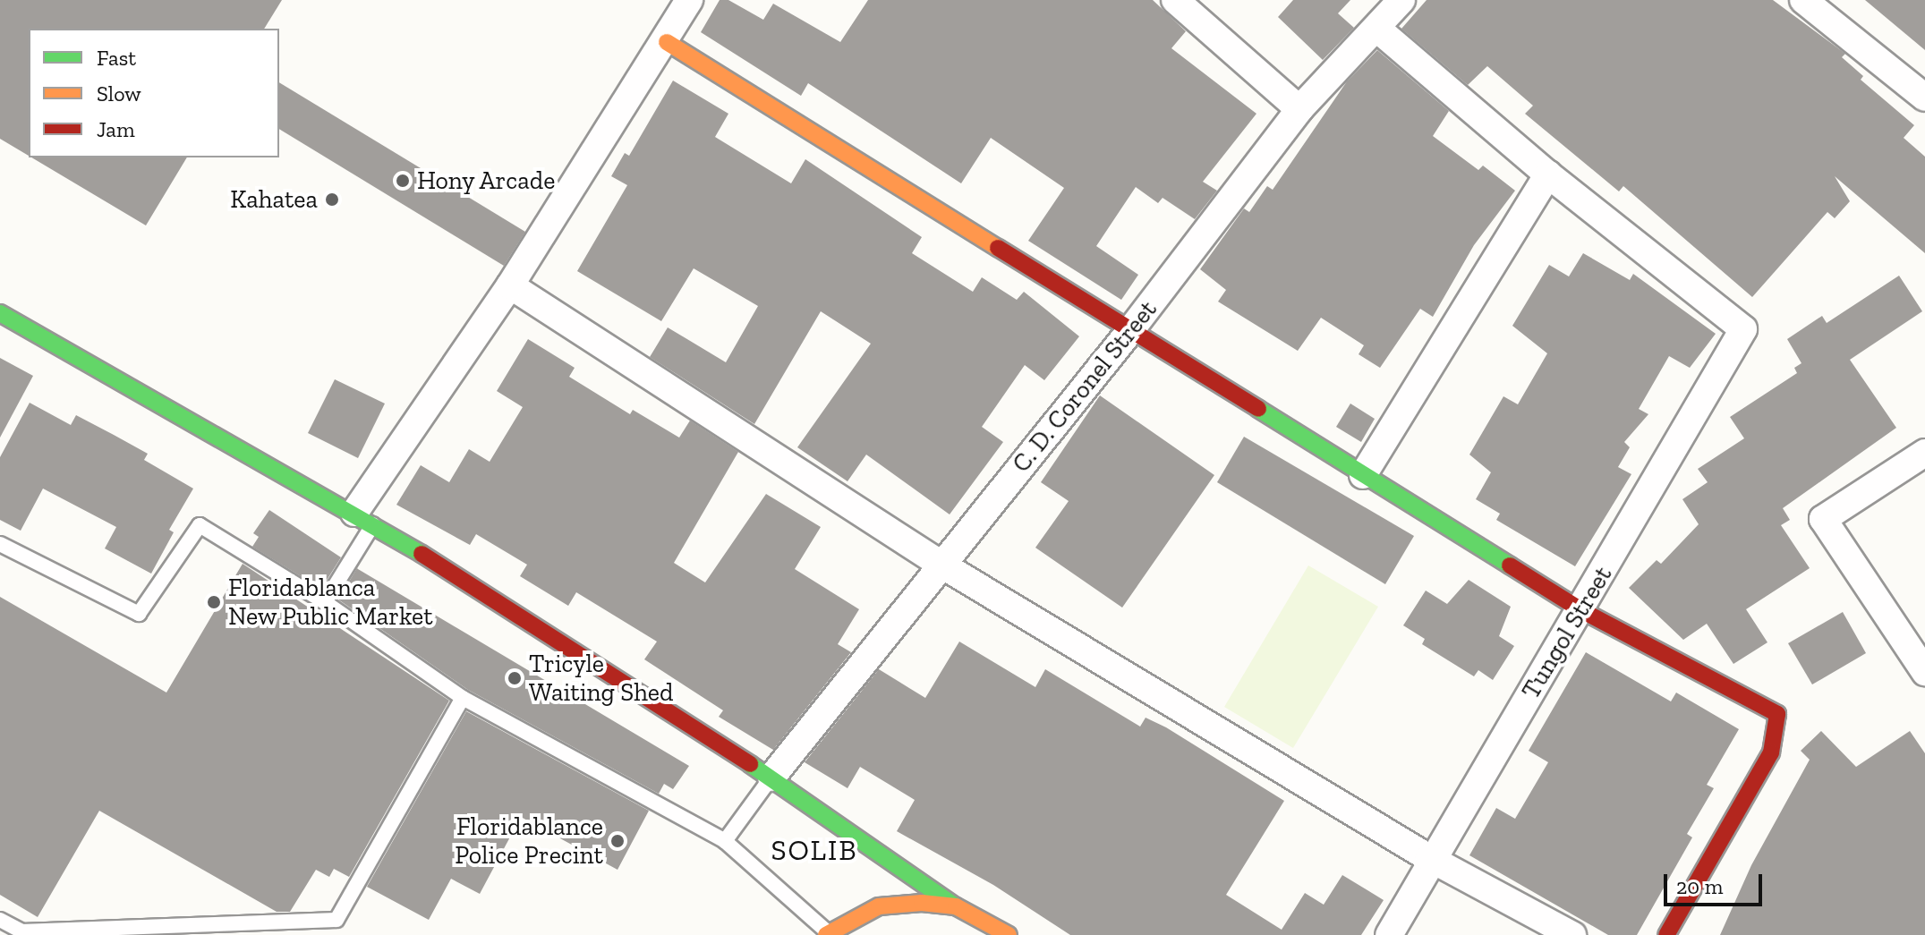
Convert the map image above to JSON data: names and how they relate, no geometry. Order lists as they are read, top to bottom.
{
  "streets": {
    "street": ["C. D. Coronel Street", "Tungol Street"]
  },
  "districts": ["SOLIB"],
  "places": [
    "Hony Arcade",
    "Kahatea",
    "Floridablanca New Public Market",
    "Tricyle Waiting Shed",
    "Floridablance Police Precint"
  ],
  "legend": ["Fast", "Slow", "Jam"],
  "scale_bar": "20 m"
}
